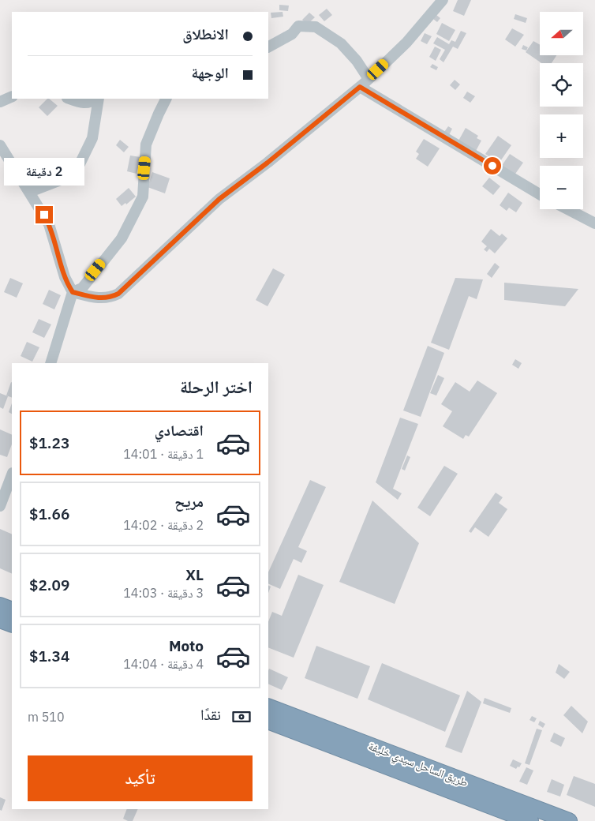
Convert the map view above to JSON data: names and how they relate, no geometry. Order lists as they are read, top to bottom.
{
  "streets": {
    "highway": ["طريق الساحل سيدي خليفة"]
  },
  "north": "left",
  "page": {
    "map_buttons": ["+", "−"],
    "banner": ["الانطلاق", "الوجهة"],
    "bubble": "2 دقيقة",
    "heading": "اختر الرحلة",
    "list": [
      {
        "name": "اقتصادي",
        "note": "1 دقيقة · 14:01",
        "value": "$1.23"
      },
      {
        "name": "مريح",
        "note": "2 دقيقة · 14:02",
        "value": "$1.66"
      },
      {
        "name": "XL",
        "note": "3 دقيقة · 14:03",
        "value": "$2.09"
      },
      {
        "name": "Moto",
        "note": "4 دقيقة · 14:04",
        "value": "$1.34"
      }
    ],
    "pay": ["نقدًا", "510 m"],
    "buttons": "تأكيد"
  }
}
